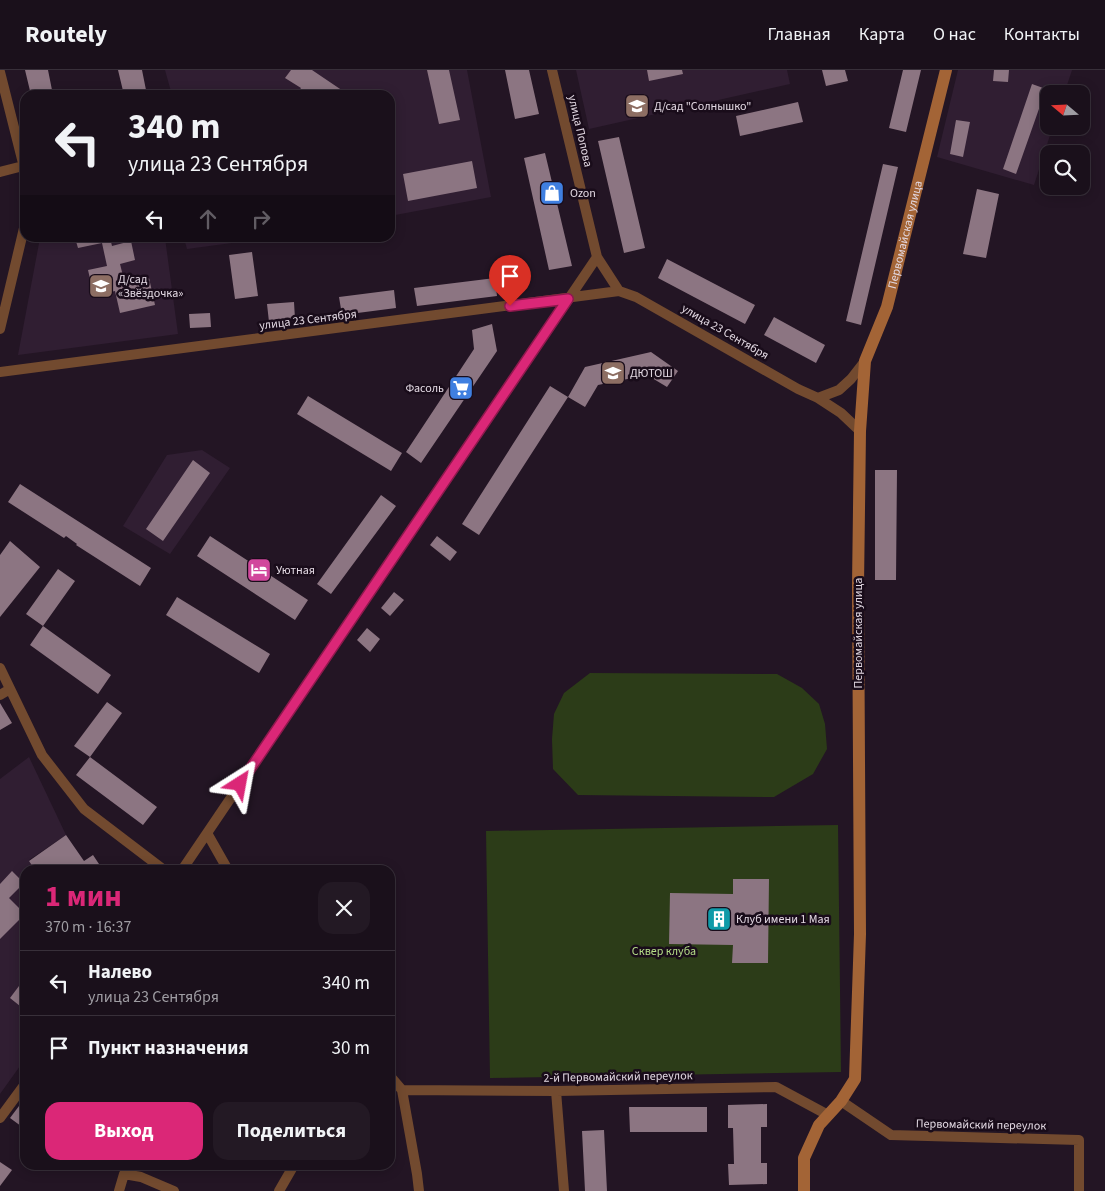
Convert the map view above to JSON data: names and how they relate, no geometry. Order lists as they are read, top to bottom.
{
  "streets": {
    "street": [
      "улица Попова",
      "Первомайская улица",
      "улица 23 Сентября",
      "2-й Первомайский переулок",
      "Первомайский переулок"
    ]
  },
  "crossings": [
    ["Первомайская улица", "улица 23 Сентября"],
    ["Первомайская улица", "2-й Первомайский переулок"],
    ["Первомайская улица", "Первомайский переулок"]
  ],
  "parks": ["Сквер клуба"],
  "places": {
    "school or university": ["Д/сад \"Солнышко\"", "Д/сад «Звёздочка»", "ДЮТОШ"],
    "shop": ["Ozon"],
    "supermarket": ["Фасоль"],
    "hotel": ["Уютная"],
    "building": ["Клуб имени 1 Мая"]
  },
  "north": "left",
  "page": {
    "header": "Routely",
    "nav": [
      "Главная",
      "Карта",
      "О нас",
      "Контакты"
    ],
    "turn": ["340 m", "улица 23 Сентября"],
    "heading": ["1 мин", "370 m · 16:37"],
    "list": [
      {
        "name": "Налево",
        "note": "улица 23 Сентября",
        "value": "340 m"
      },
      {
        "name": "Пункт назначения",
        "value": "30 m"
      }
    ],
    "buttons": ["Выход", "Поделиться"]
  }
}
